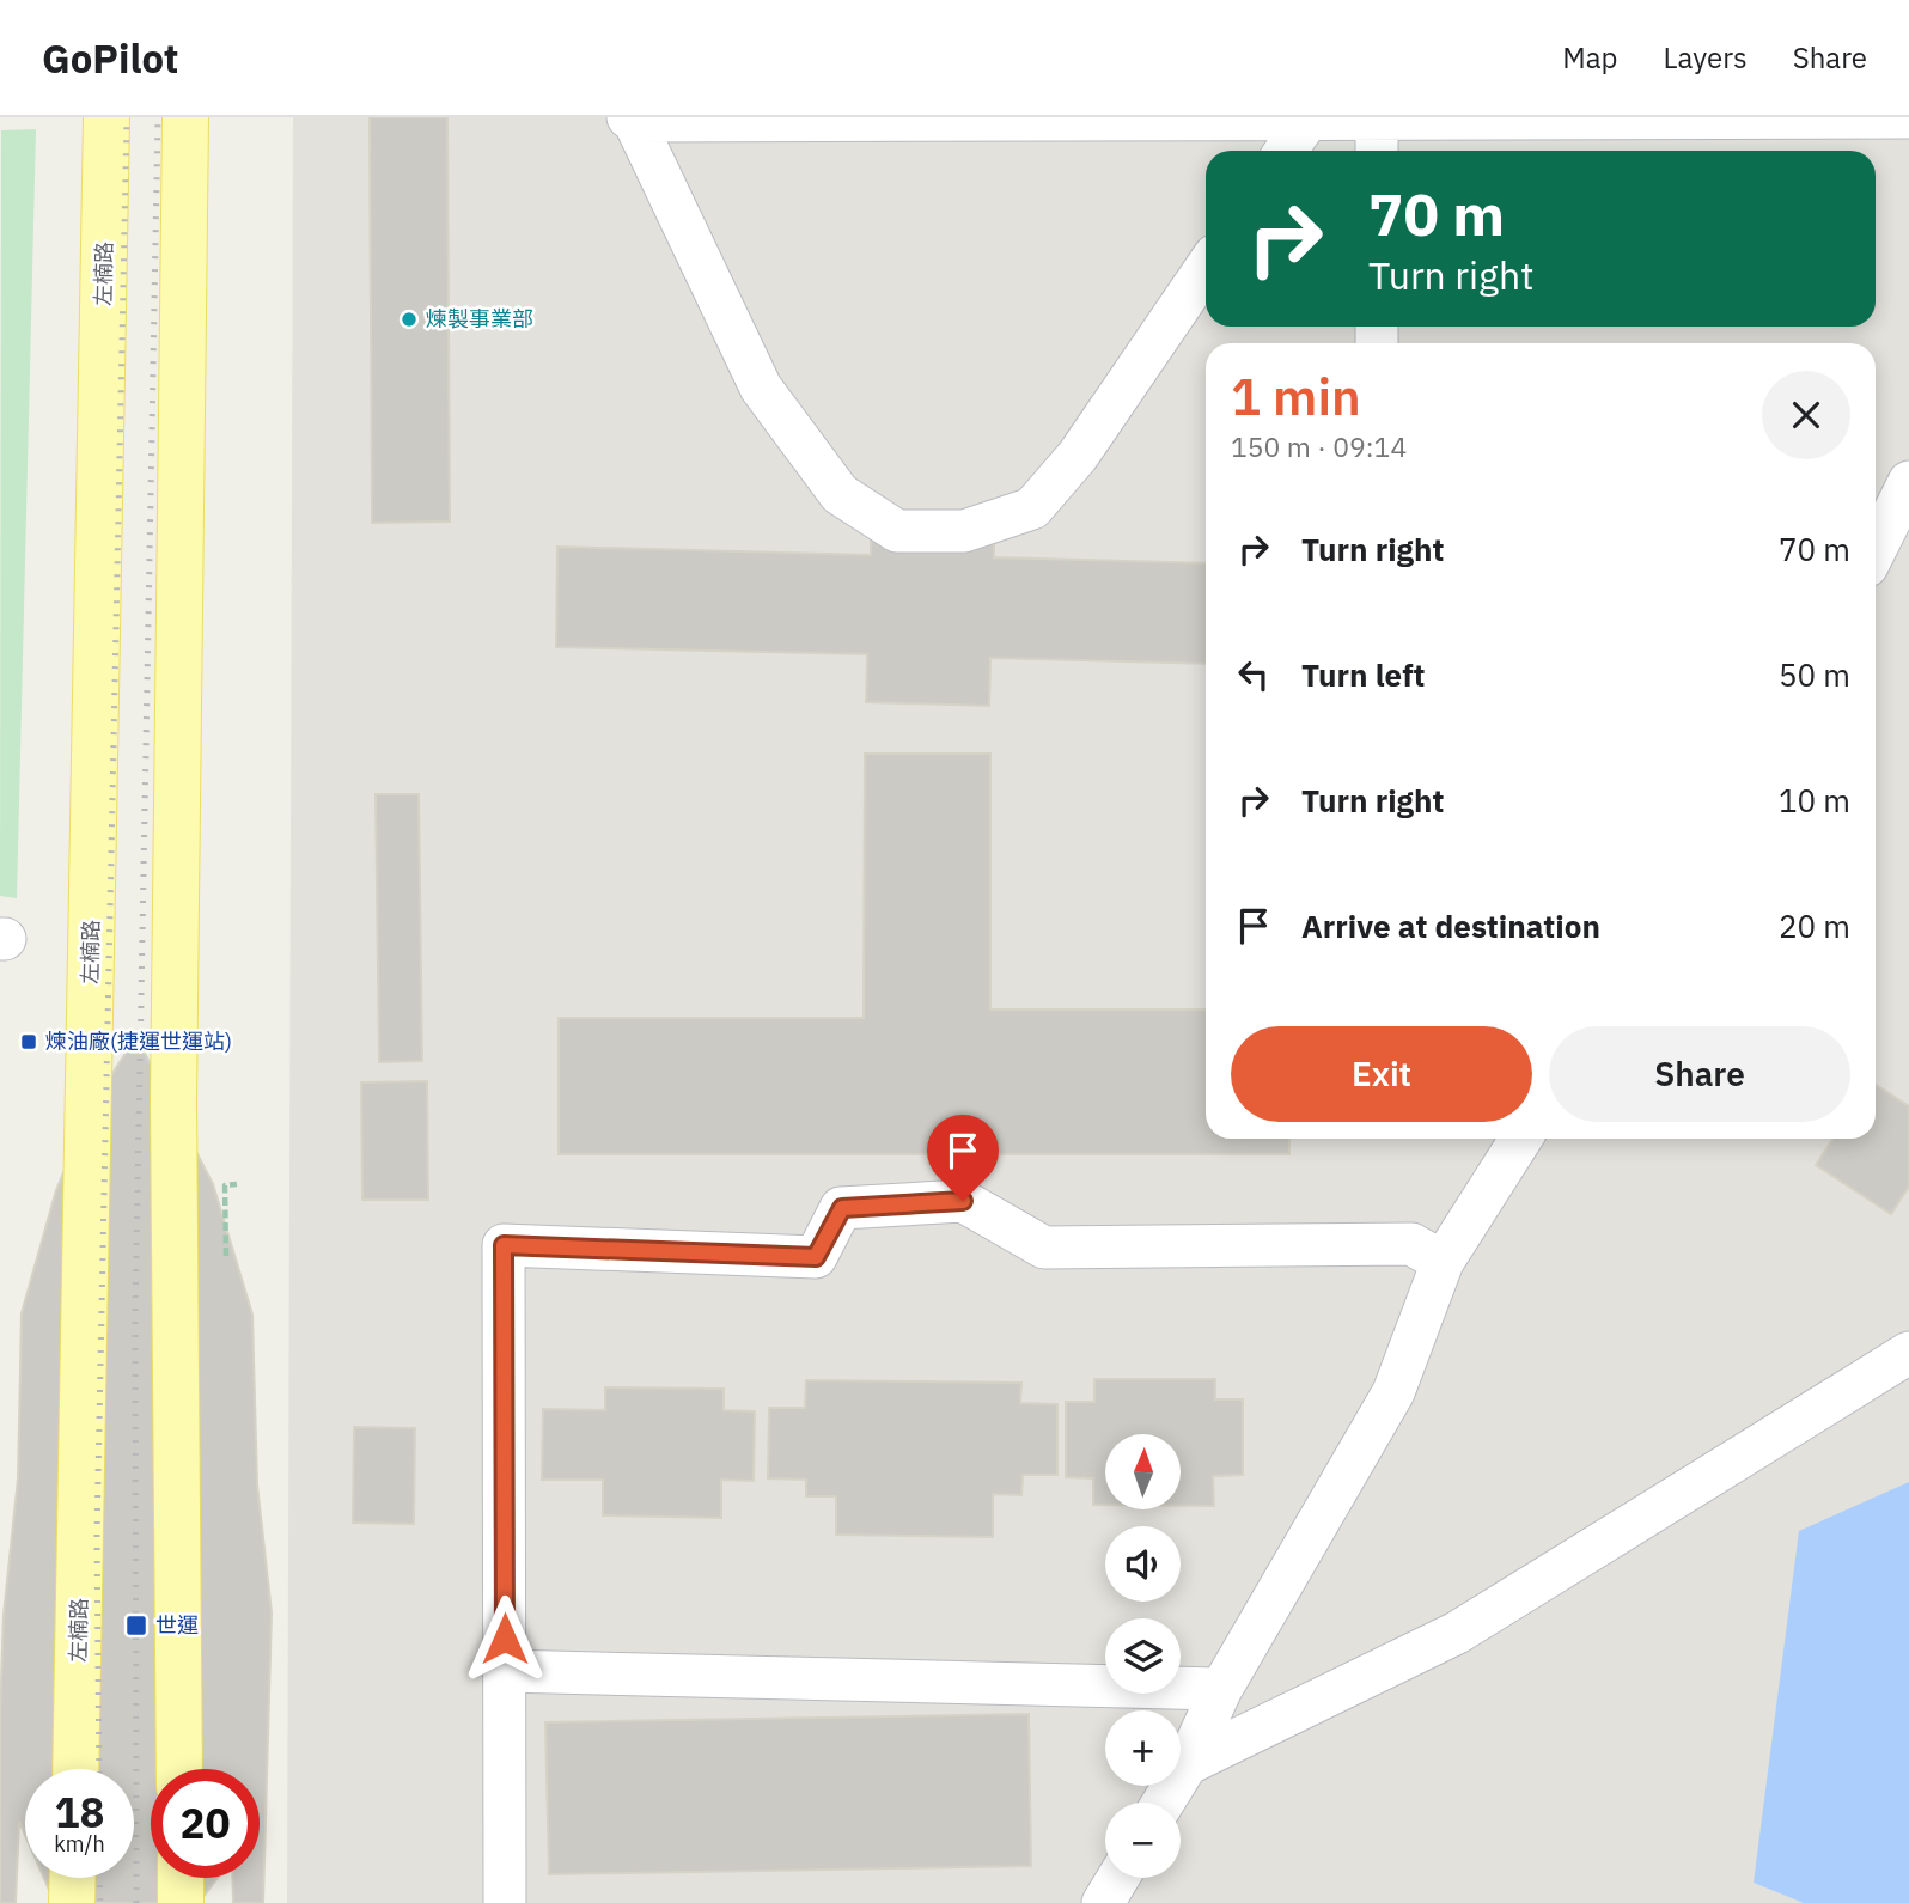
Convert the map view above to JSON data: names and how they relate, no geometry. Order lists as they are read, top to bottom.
{
  "streets": {
    "main road": ["左楠路"]
  },
  "places": {
    "other": ["煉製事業部"],
    "transit": ["煉油廠(捷運世運站)", "世運"]
  },
  "north": "top",
  "page": {
    "header": "GoPilot",
    "nav": ["Map", "Layers", "Share"],
    "turn": ["70 m", "Turn right"],
    "heading": ["1 min", "150 m · 09:14"],
    "list": [
      {
        "name": "Turn right",
        "value": "70 m"
      },
      {
        "name": "Turn left",
        "value": "50 m"
      },
      {
        "name": "Turn right",
        "value": "10 m"
      },
      {
        "name": "Arrive at destination",
        "value": "20 m"
      }
    ],
    "buttons": ["Exit", "Share"],
    "map_buttons": ["+", "−"],
    "speed": "18 km/h",
    "limit": "20"
  }
}
